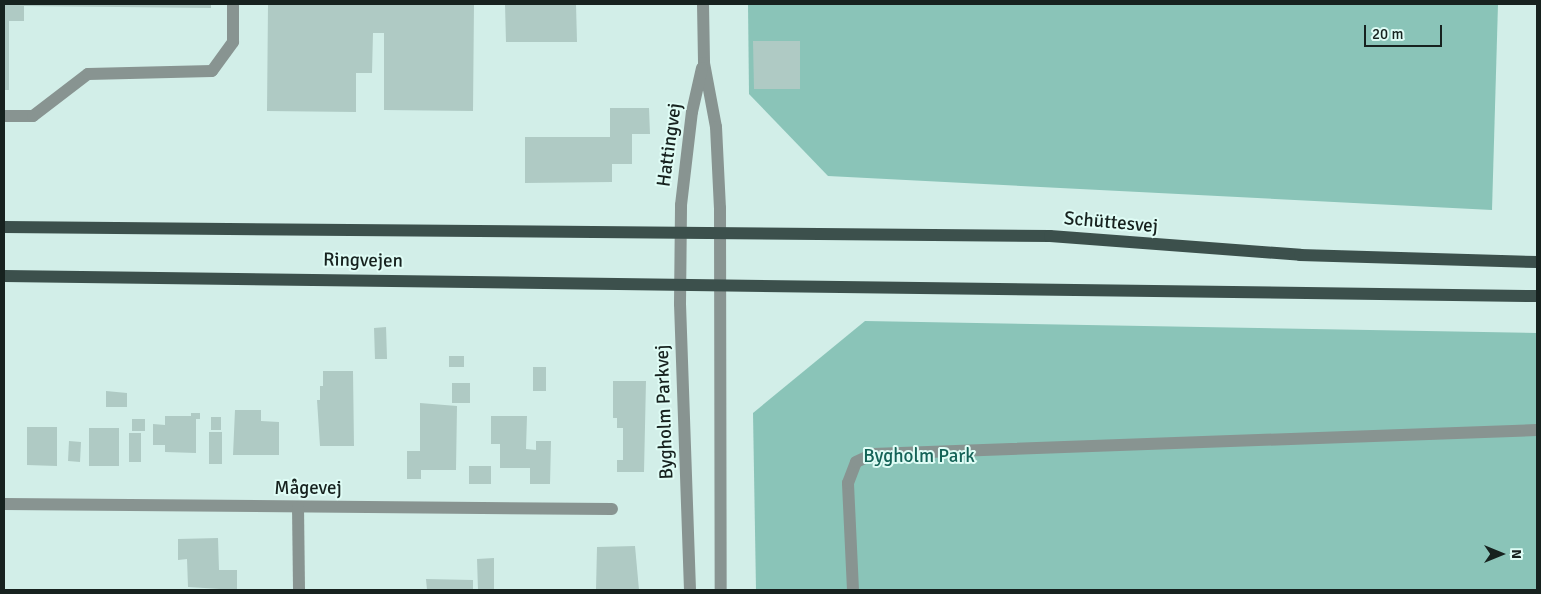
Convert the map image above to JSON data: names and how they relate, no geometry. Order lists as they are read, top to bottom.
{
  "streets": {
    "main road": ["Schüttesvej", "Ringvejen"],
    "street": ["Hattingvej", "Bygholm Parkvej", "Mågevej"]
  },
  "crossings": [
    ["Hattingvej", "Schüttesvej"],
    ["Hattingvej", "Ringvejen"],
    ["Hattingvej", "Bygholm Parkvej"],
    ["Schüttesvej", "Ringvejen"],
    ["Schüttesvej", "Bygholm Parkvej"],
    ["Ringvejen", "Bygholm Parkvej"]
  ],
  "parks": ["Bygholm Park"],
  "scale_bar": "20 m",
  "north": "right"
}
